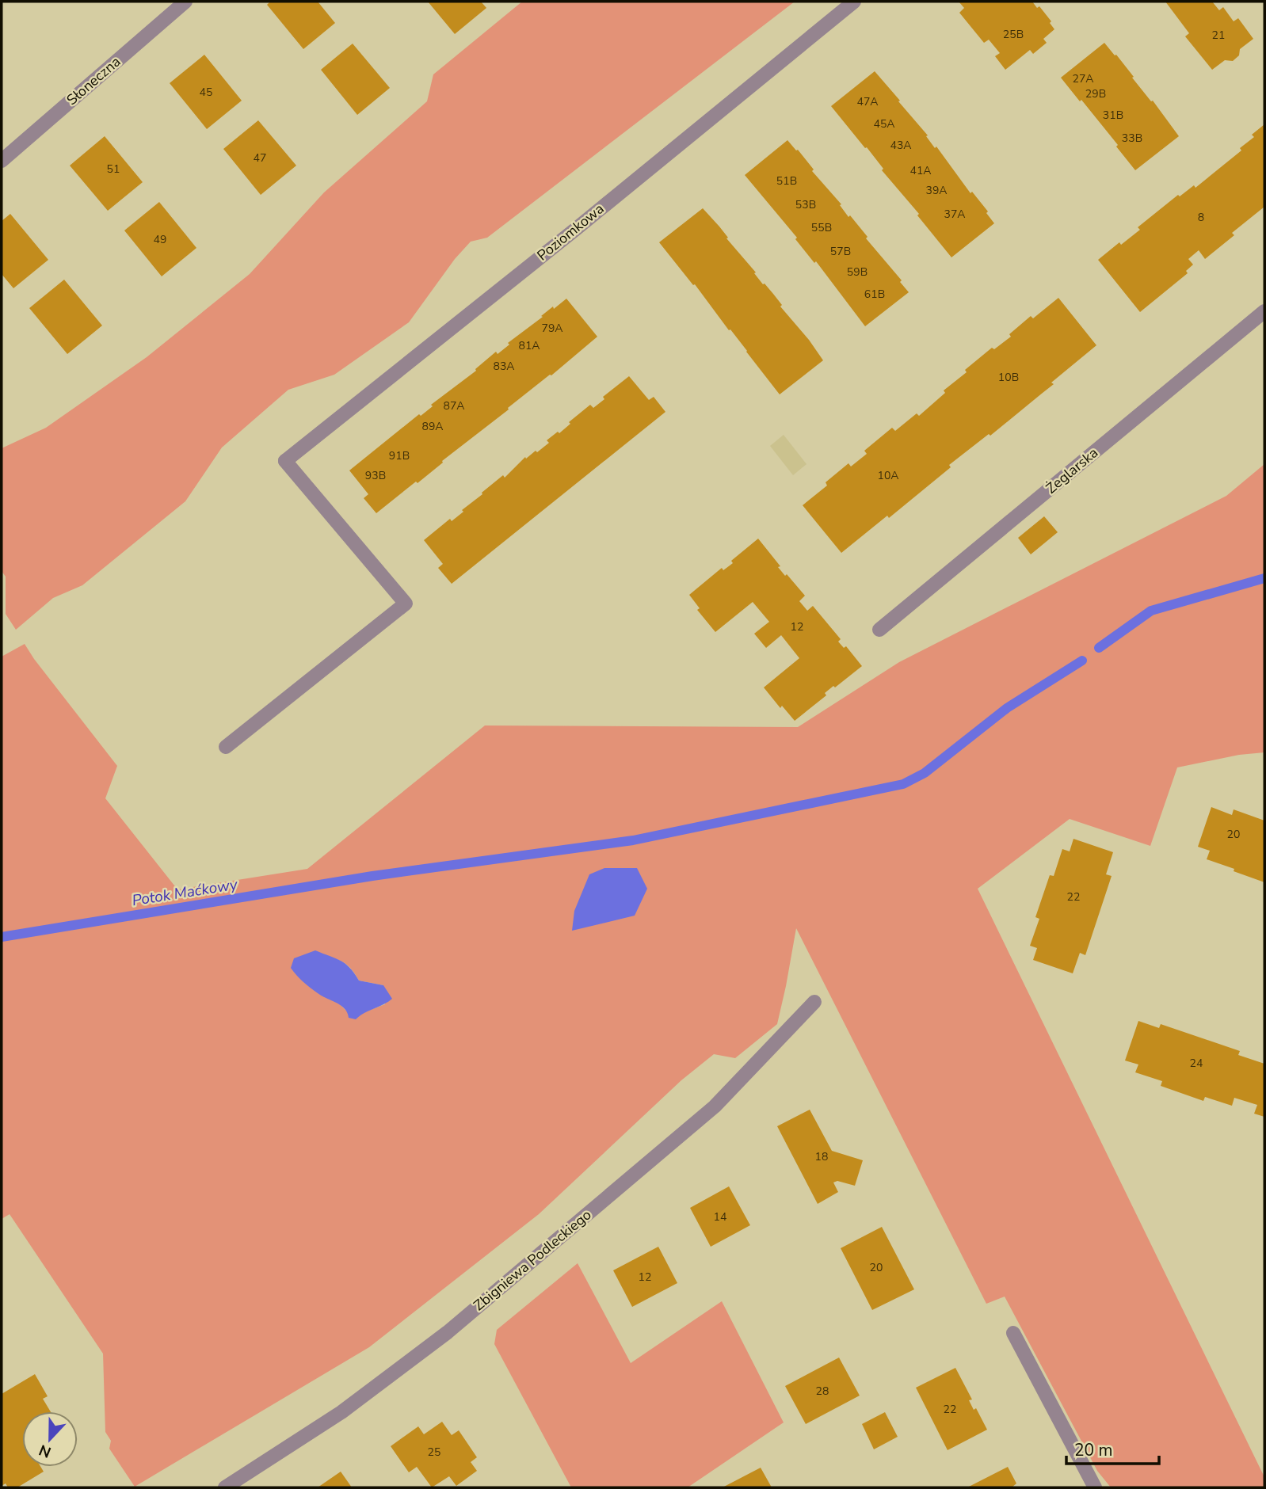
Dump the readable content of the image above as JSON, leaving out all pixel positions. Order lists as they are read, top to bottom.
{
  "streets": {
    "street": [
      "Słoneczna",
      "Poziomkowa",
      "Żeglarska",
      "Zbigniewa Podleckiego"
    ]
  },
  "water": ["Potok Maćkowy"],
  "house_numbers": [
    "25B",
    "21",
    "27A",
    "45",
    "29B",
    "47A",
    "31B",
    "45A",
    "33B",
    "43A",
    "47",
    "51",
    "41A",
    "51B",
    "39A",
    "53B",
    "37A",
    "8",
    "55B",
    "49",
    "57B",
    "59B",
    "61B",
    "79A",
    "81A",
    "83A",
    "10B",
    "87A",
    "89A",
    "91B",
    "93B",
    "10A",
    "12",
    "20",
    "22",
    "24",
    "18",
    "14",
    "20",
    "12",
    "28",
    "22",
    "25"
  ],
  "scale_bar": "20 m",
  "north": "bottom"
}
